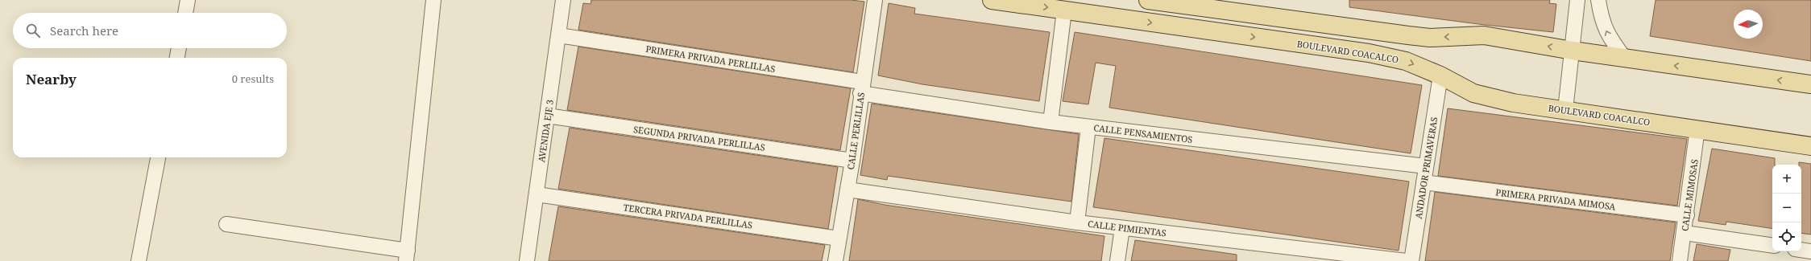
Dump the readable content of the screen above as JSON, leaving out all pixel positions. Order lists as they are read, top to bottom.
{
  "streets": {
    "main road": ["BOULEVARD COACALCO"],
    "street": [
      "PRIMERA PRIVADA PERLILLAS",
      "AVENIDA EJE 3",
      "CALLE PERLILLAS",
      "CALLE PENSAMIENTOS",
      "SEGUNDA PRIVADA PERLILLAS",
      "ANDADOR PRIMAVERAS",
      "CALLE MIMOSAS",
      "PRIMERA PRIVADA MIMOSA",
      "TERCERA PRIVADA PERLILLAS",
      "CALLE PIMIENTAS"
    ]
  },
  "crossings": [
    ["BOULEVARD COACALCO", "ANDADOR PRIMAVERAS"],
    ["BOULEVARD COACALCO", "CALLE MIMOSAS"],
    ["PRIMERA PRIVADA PERLILLAS", "AVENIDA EJE 3"],
    ["PRIMERA PRIVADA PERLILLAS", "CALLE PERLILLAS"],
    ["PRIMERA PRIVADA PERLILLAS", "CALLE PENSAMIENTOS"],
    ["AVENIDA EJE 3", "SEGUNDA PRIVADA PERLILLAS"],
    ["AVENIDA EJE 3", "TERCERA PRIVADA PERLILLAS"],
    ["CALLE PERLILLAS", "CALLE PENSAMIENTOS"],
    ["CALLE PERLILLAS", "SEGUNDA PRIVADA PERLILLAS"],
    ["CALLE PERLILLAS", "TERCERA PRIVADA PERLILLAS"],
    ["CALLE PERLILLAS", "CALLE PIMIENTAS"],
    ["CALLE PENSAMIENTOS", "ANDADOR PRIMAVERAS"],
    ["ANDADOR PRIMAVERAS", "PRIMERA PRIVADA MIMOSA"],
    ["CALLE MIMOSAS", "PRIMERA PRIVADA MIMOSA"]
  ],
  "north": "left",
  "page": {
    "search": "Search here",
    "heading": ["Nearby", "0 results"],
    "map_buttons": ["+", "−"]
  }
}
